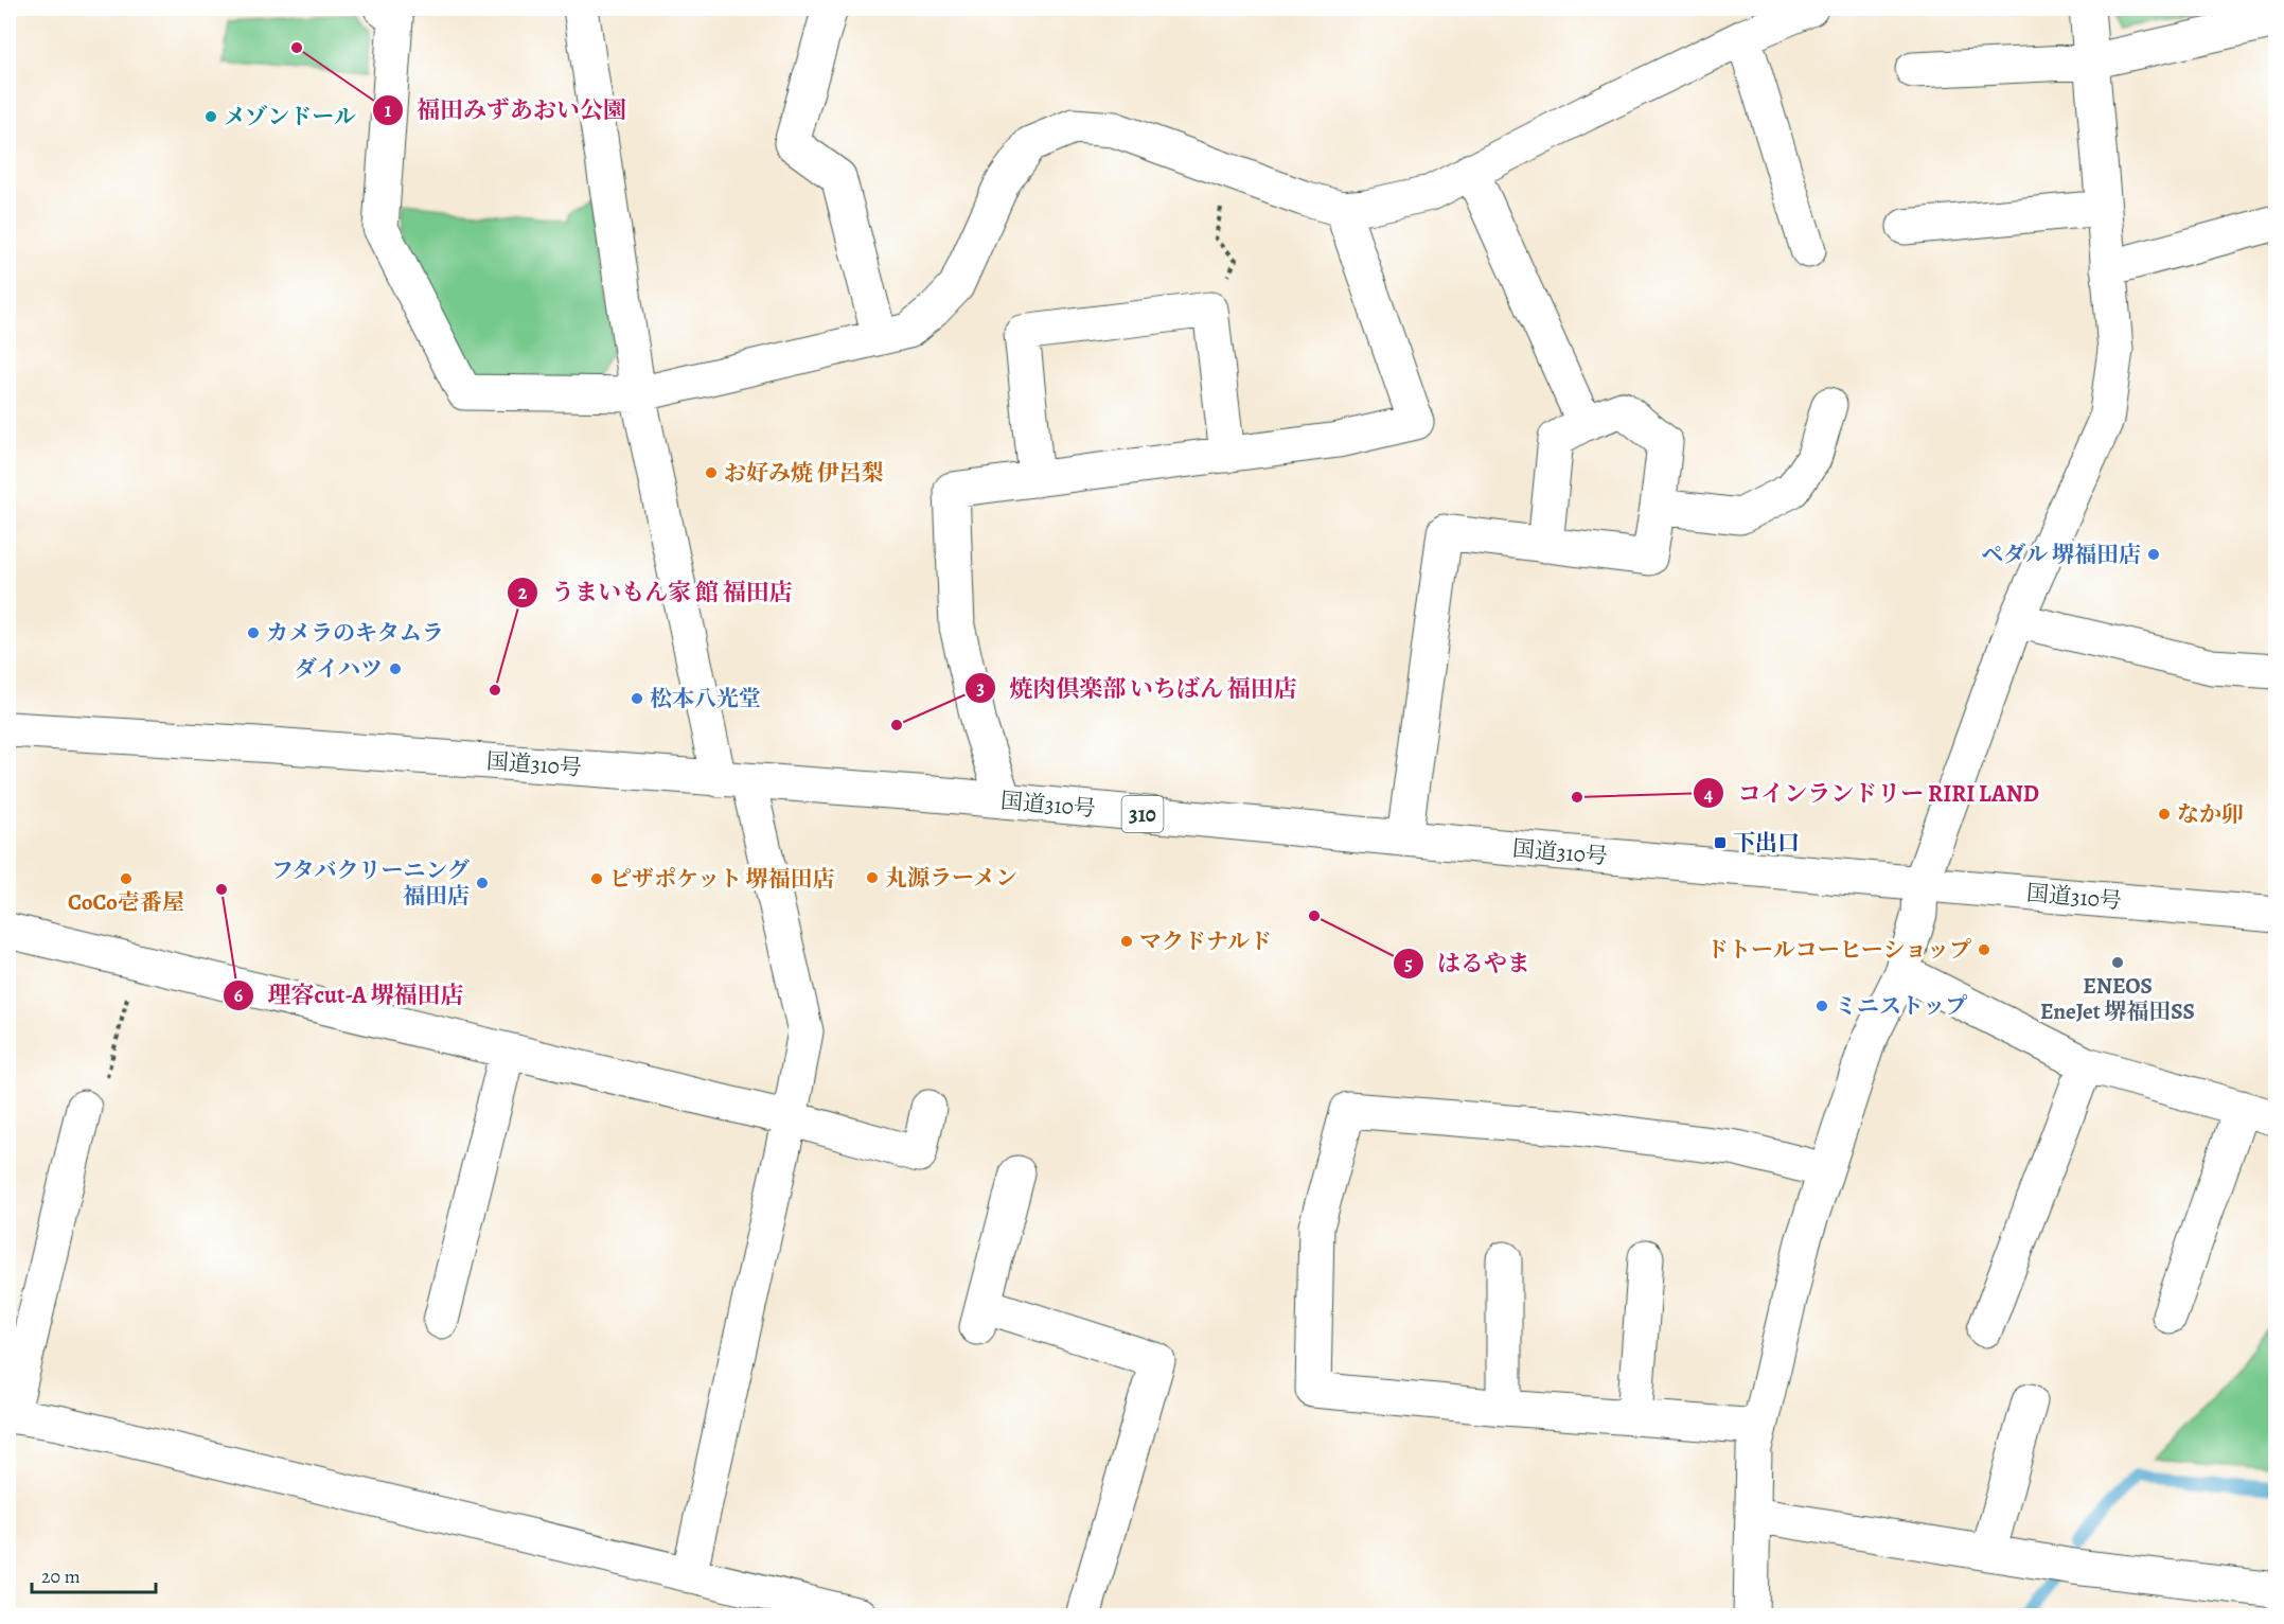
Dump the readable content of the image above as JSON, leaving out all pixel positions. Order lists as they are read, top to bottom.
{
  "streets": {
    "main road": ["国道310号", "310"]
  },
  "places": {
    "other": [
      "福田みずあおい公園",
      "メゾンドール",
      "お好み焼 伊呂梨",
      "ペダル 堺福田店",
      "カメラのキタムラ",
      "ダイハツ",
      "うまいもん家 館 福田店",
      "松本八光堂",
      "焼肉倶楽部 いちばん 福田店",
      "コインランドリー RIRI LAND",
      "なか卯",
      "丸源ラーメン",
      "CoCo壱番屋",
      "ピザポケット 堺福田店",
      "フタバクリーニング 福田店",
      "理容cut-A 堺福田店",
      "はるやま",
      "マクドナルド",
      "ドトールコーヒーショップ",
      "ENEOS EneJet 堺福田SS",
      "ミニストップ"
    ],
    "transit": ["下出口"]
  },
  "scale_bar": "20 m"
}
